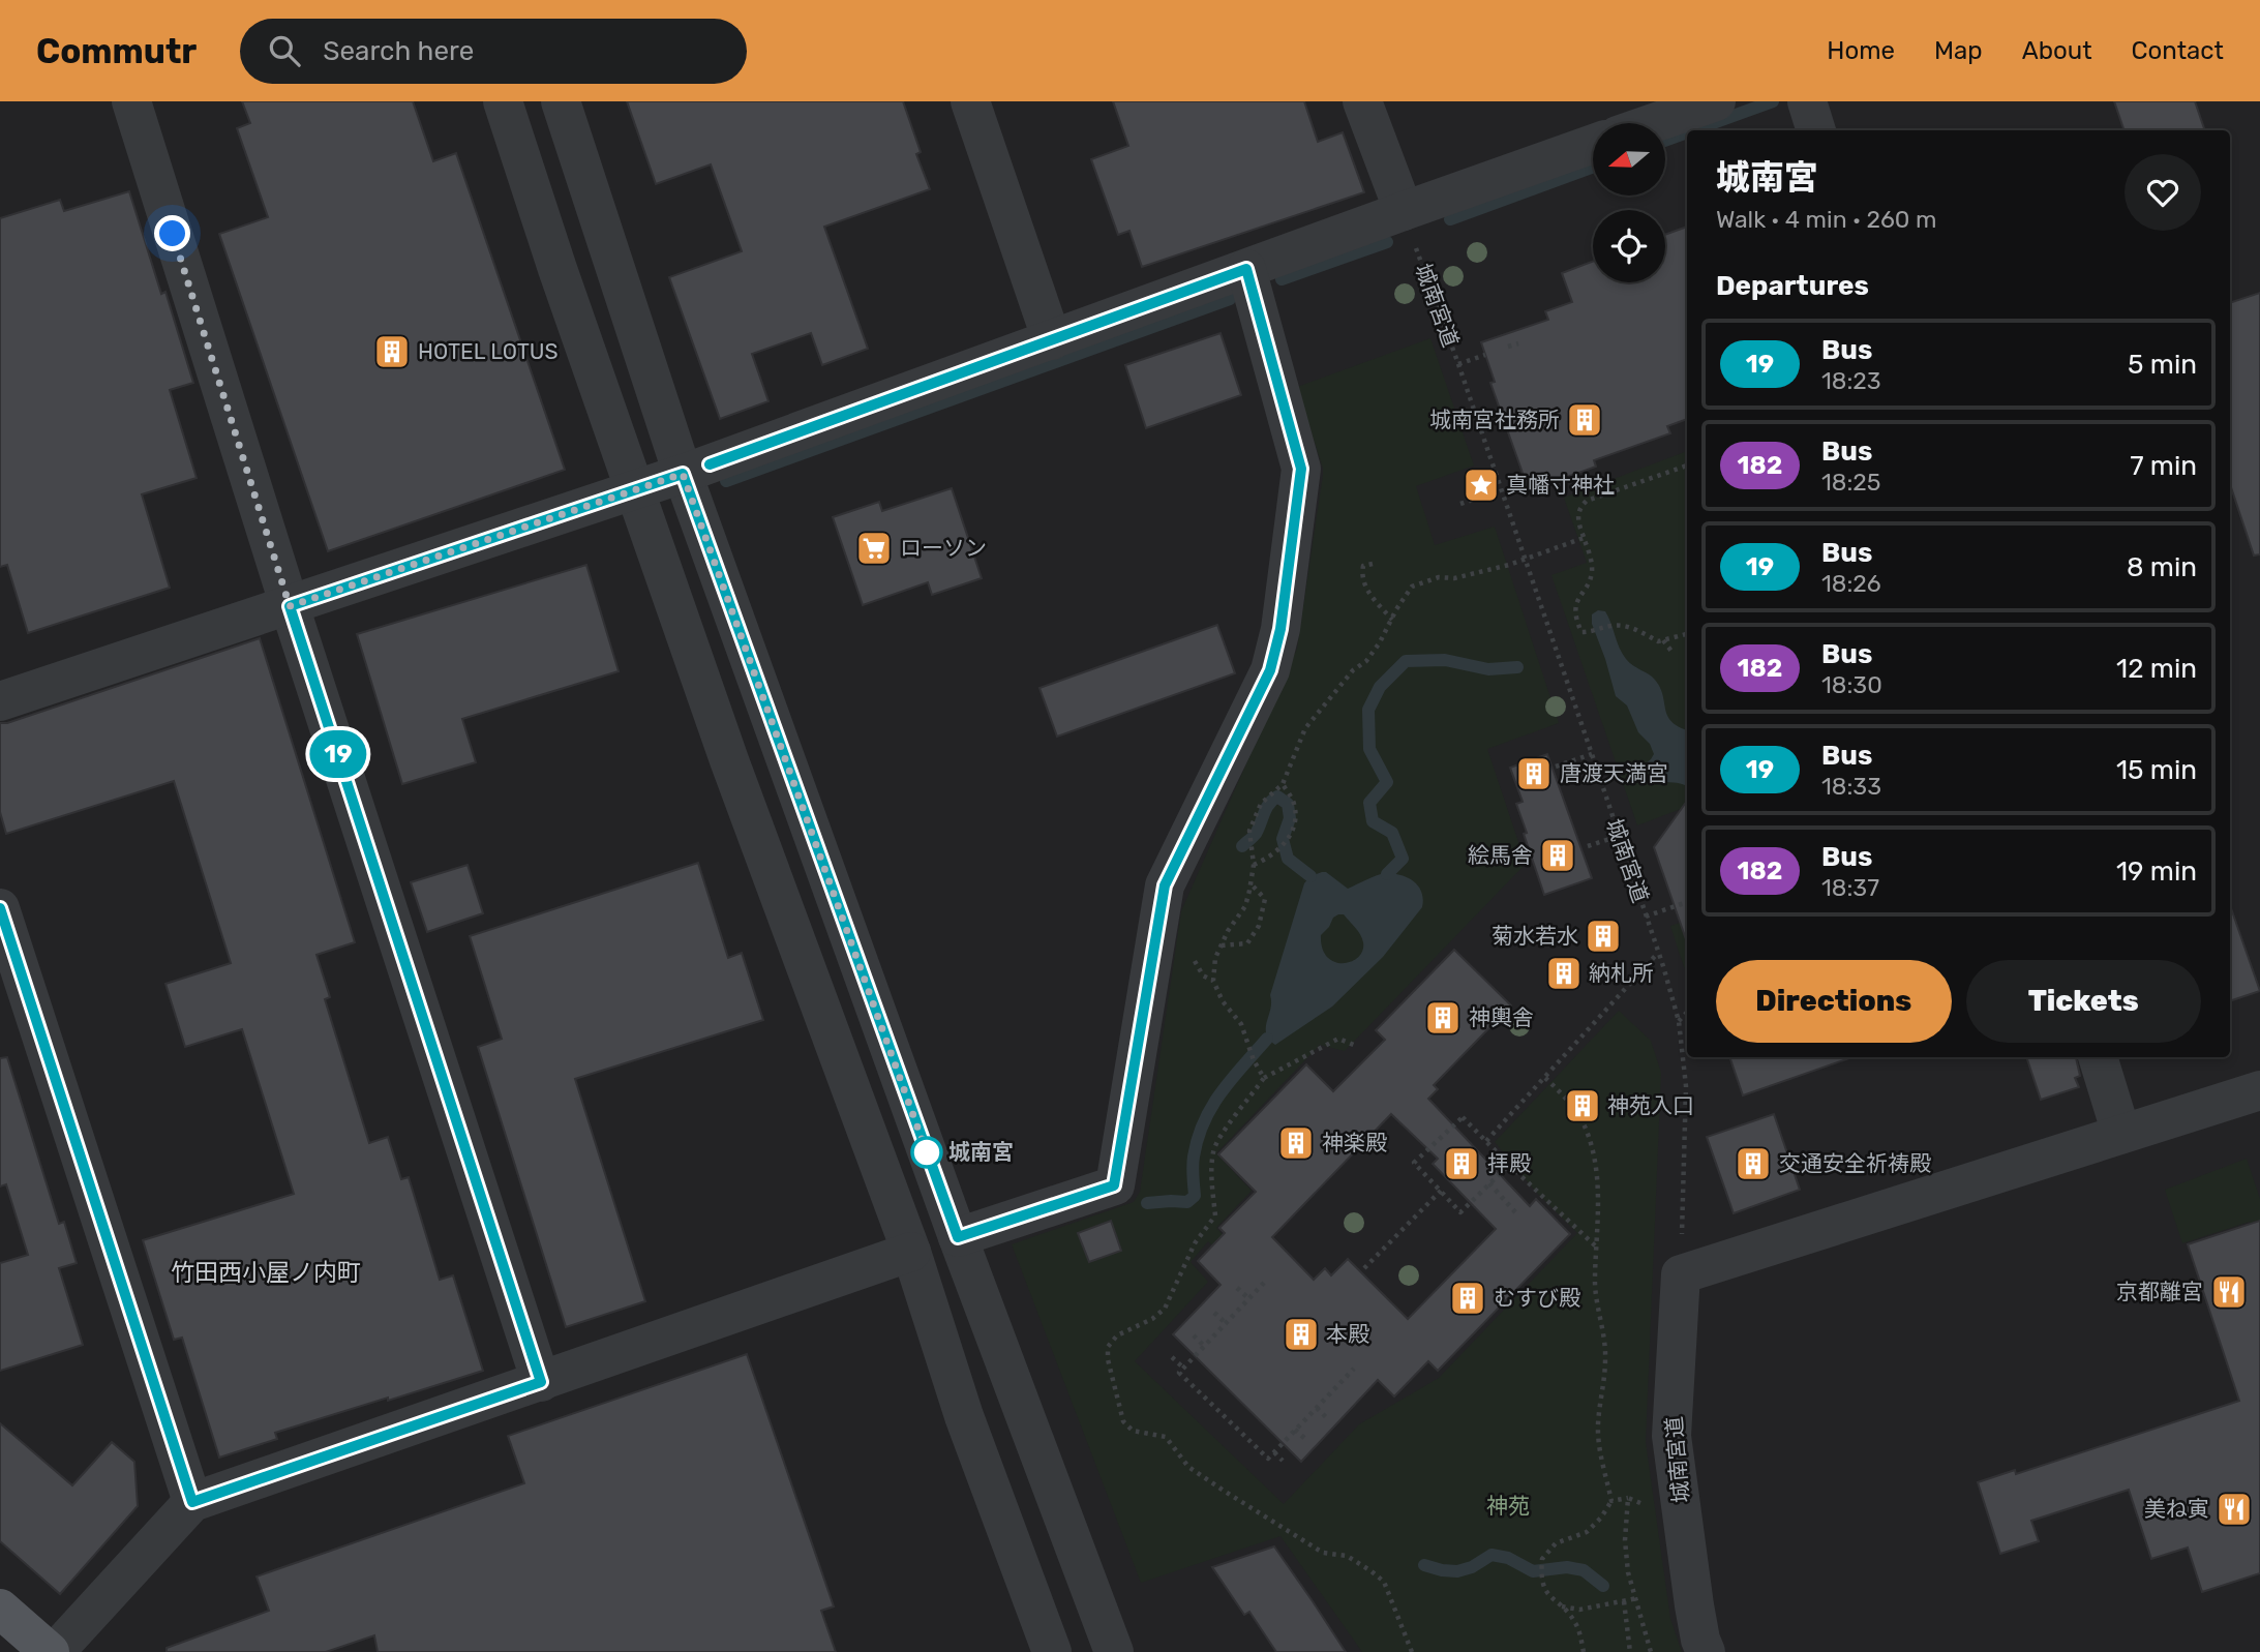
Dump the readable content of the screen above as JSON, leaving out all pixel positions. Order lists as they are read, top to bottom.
{
  "streets": {
    "street": ["城南宮道"]
  },
  "districts": ["竹田西小屋ノ内町"],
  "parks": ["神苑"],
  "places": {
    "building": [
      "HOTEL LOTUS",
      "城南宮社務所",
      "唐渡天満宮",
      "絵馬舎",
      "菊水若水",
      "納札所",
      "神輿舎",
      "神苑入口",
      "神楽殿",
      "拝殿",
      "交通安全祈祷殿",
      "むすび殿",
      "本殿"
    ],
    "place": ["真幡寸神社"],
    "supermarket": ["ローソン"],
    "other": ["城南宮"],
    "restaurant": ["京都離宮", "美ね寅"]
  },
  "lines": ["bus line 19"],
  "north": "left",
  "page": {
    "header": "Commutr",
    "search": "Search here",
    "nav": [
      "Home",
      "Map",
      "About",
      "Contact"
    ],
    "on_map": "19",
    "heading": [
      ["城南宮", "Walk · 4 min · 260 m"],
      "Departures"
    ],
    "list": [
      {
        "mark": "19",
        "name": "Bus",
        "note": "18:23",
        "value": "5 min"
      },
      {
        "mark": "182",
        "name": "Bus",
        "note": "18:25",
        "value": "7 min"
      },
      {
        "mark": "19",
        "name": "Bus",
        "note": "18:26",
        "value": "8 min"
      },
      {
        "mark": "182",
        "name": "Bus",
        "note": "18:30",
        "value": "12 min"
      },
      {
        "mark": "19",
        "name": "Bus",
        "note": "18:33",
        "value": "15 min"
      },
      {
        "mark": "182",
        "name": "Bus",
        "note": "18:37",
        "value": "19 min"
      }
    ],
    "buttons": ["Directions", "Tickets"]
  }
}
